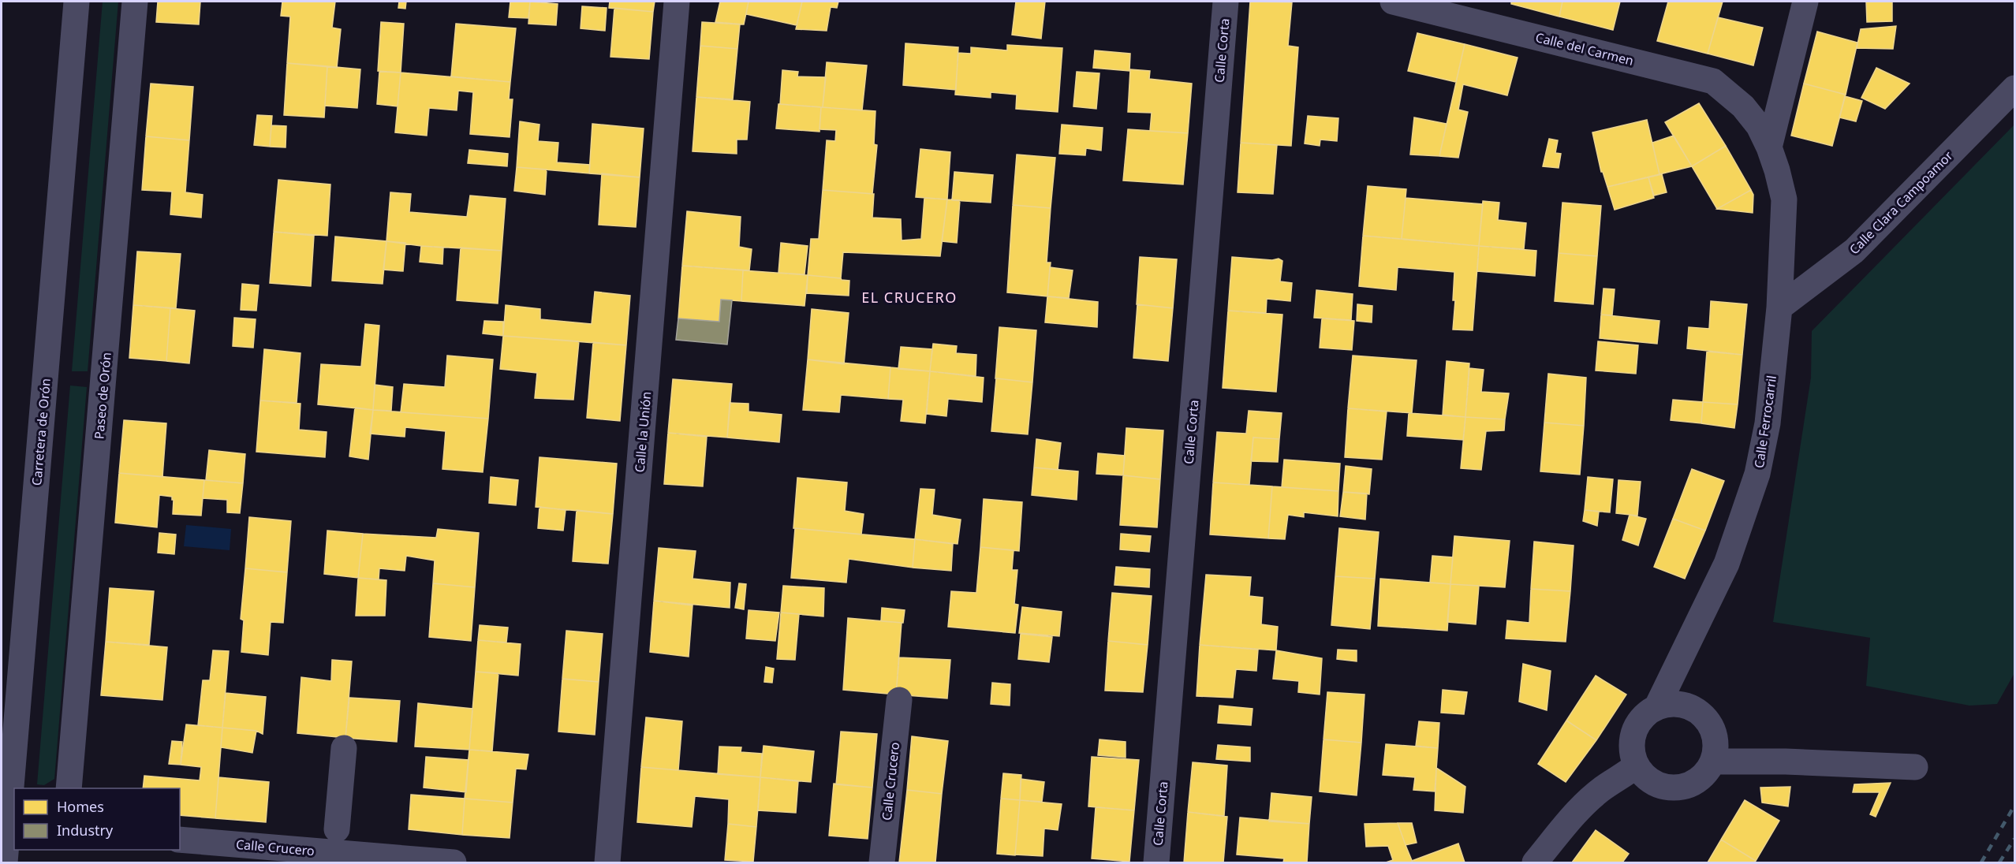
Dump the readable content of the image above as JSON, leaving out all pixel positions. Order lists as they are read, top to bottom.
{
  "streets": {
    "street": [
      "Calle del Carmen",
      "Calle Corta",
      "Calle Clara Campoamor",
      "Paseo de Orón",
      "Calle Ferrocarril",
      "Carretera de Orón",
      "Calle la Unión",
      "Calle Crucero"
    ]
  },
  "crossings": [
    ["Calle del Carmen", "Calle Ferrocarril"],
    ["Calle Clara Campoamor", "Calle Ferrocarril"]
  ],
  "districts": ["EL CRUCERO"],
  "legend": ["Homes", "Industry"]
}
